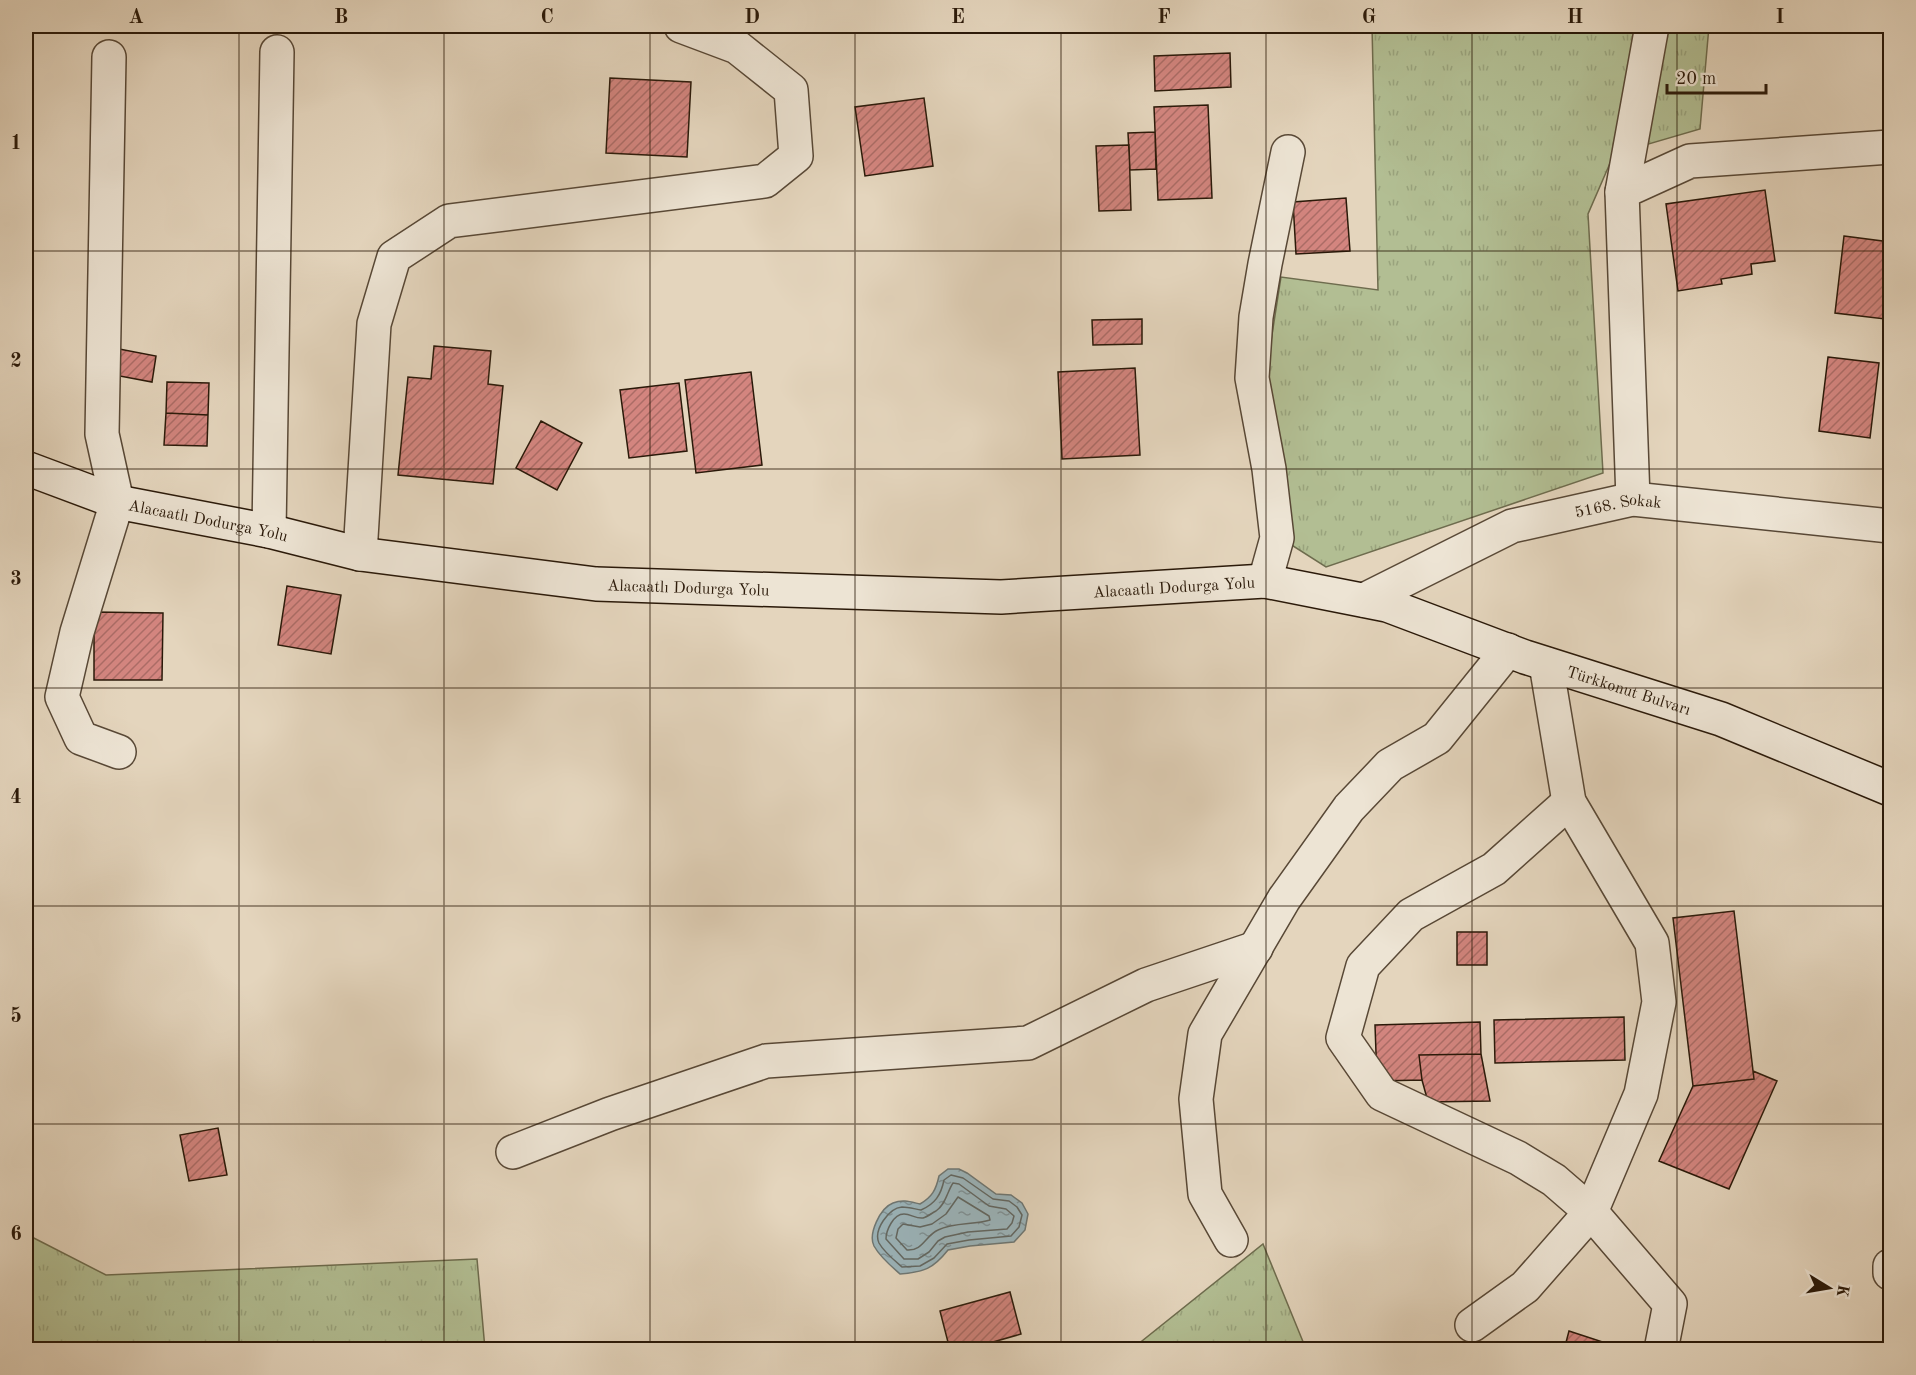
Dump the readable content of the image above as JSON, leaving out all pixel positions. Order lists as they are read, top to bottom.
{
  "streets": {
    "street": ["5168. Sokak", "Alacaatlı Dodurga Yolu", "Türkkonut Bulvarı"]
  },
  "crossings": [
    ["5168. Sokak", "Alacaatlı Dodurga Yolu"],
    ["5168. Sokak", "Türkkonut Bulvarı"],
    ["Alacaatlı Dodurga Yolu", "Türkkonut Bulvarı"]
  ],
  "scale_bar": "20 m",
  "north": "right",
  "grid": {
    "columns": [
      "A",
      "B",
      "C",
      "D",
      "E",
      "F",
      "G",
      "H",
      "I"
    ],
    "rows": [
      "1",
      "2",
      "3",
      "4",
      "5",
      "6"
    ]
  }
}
